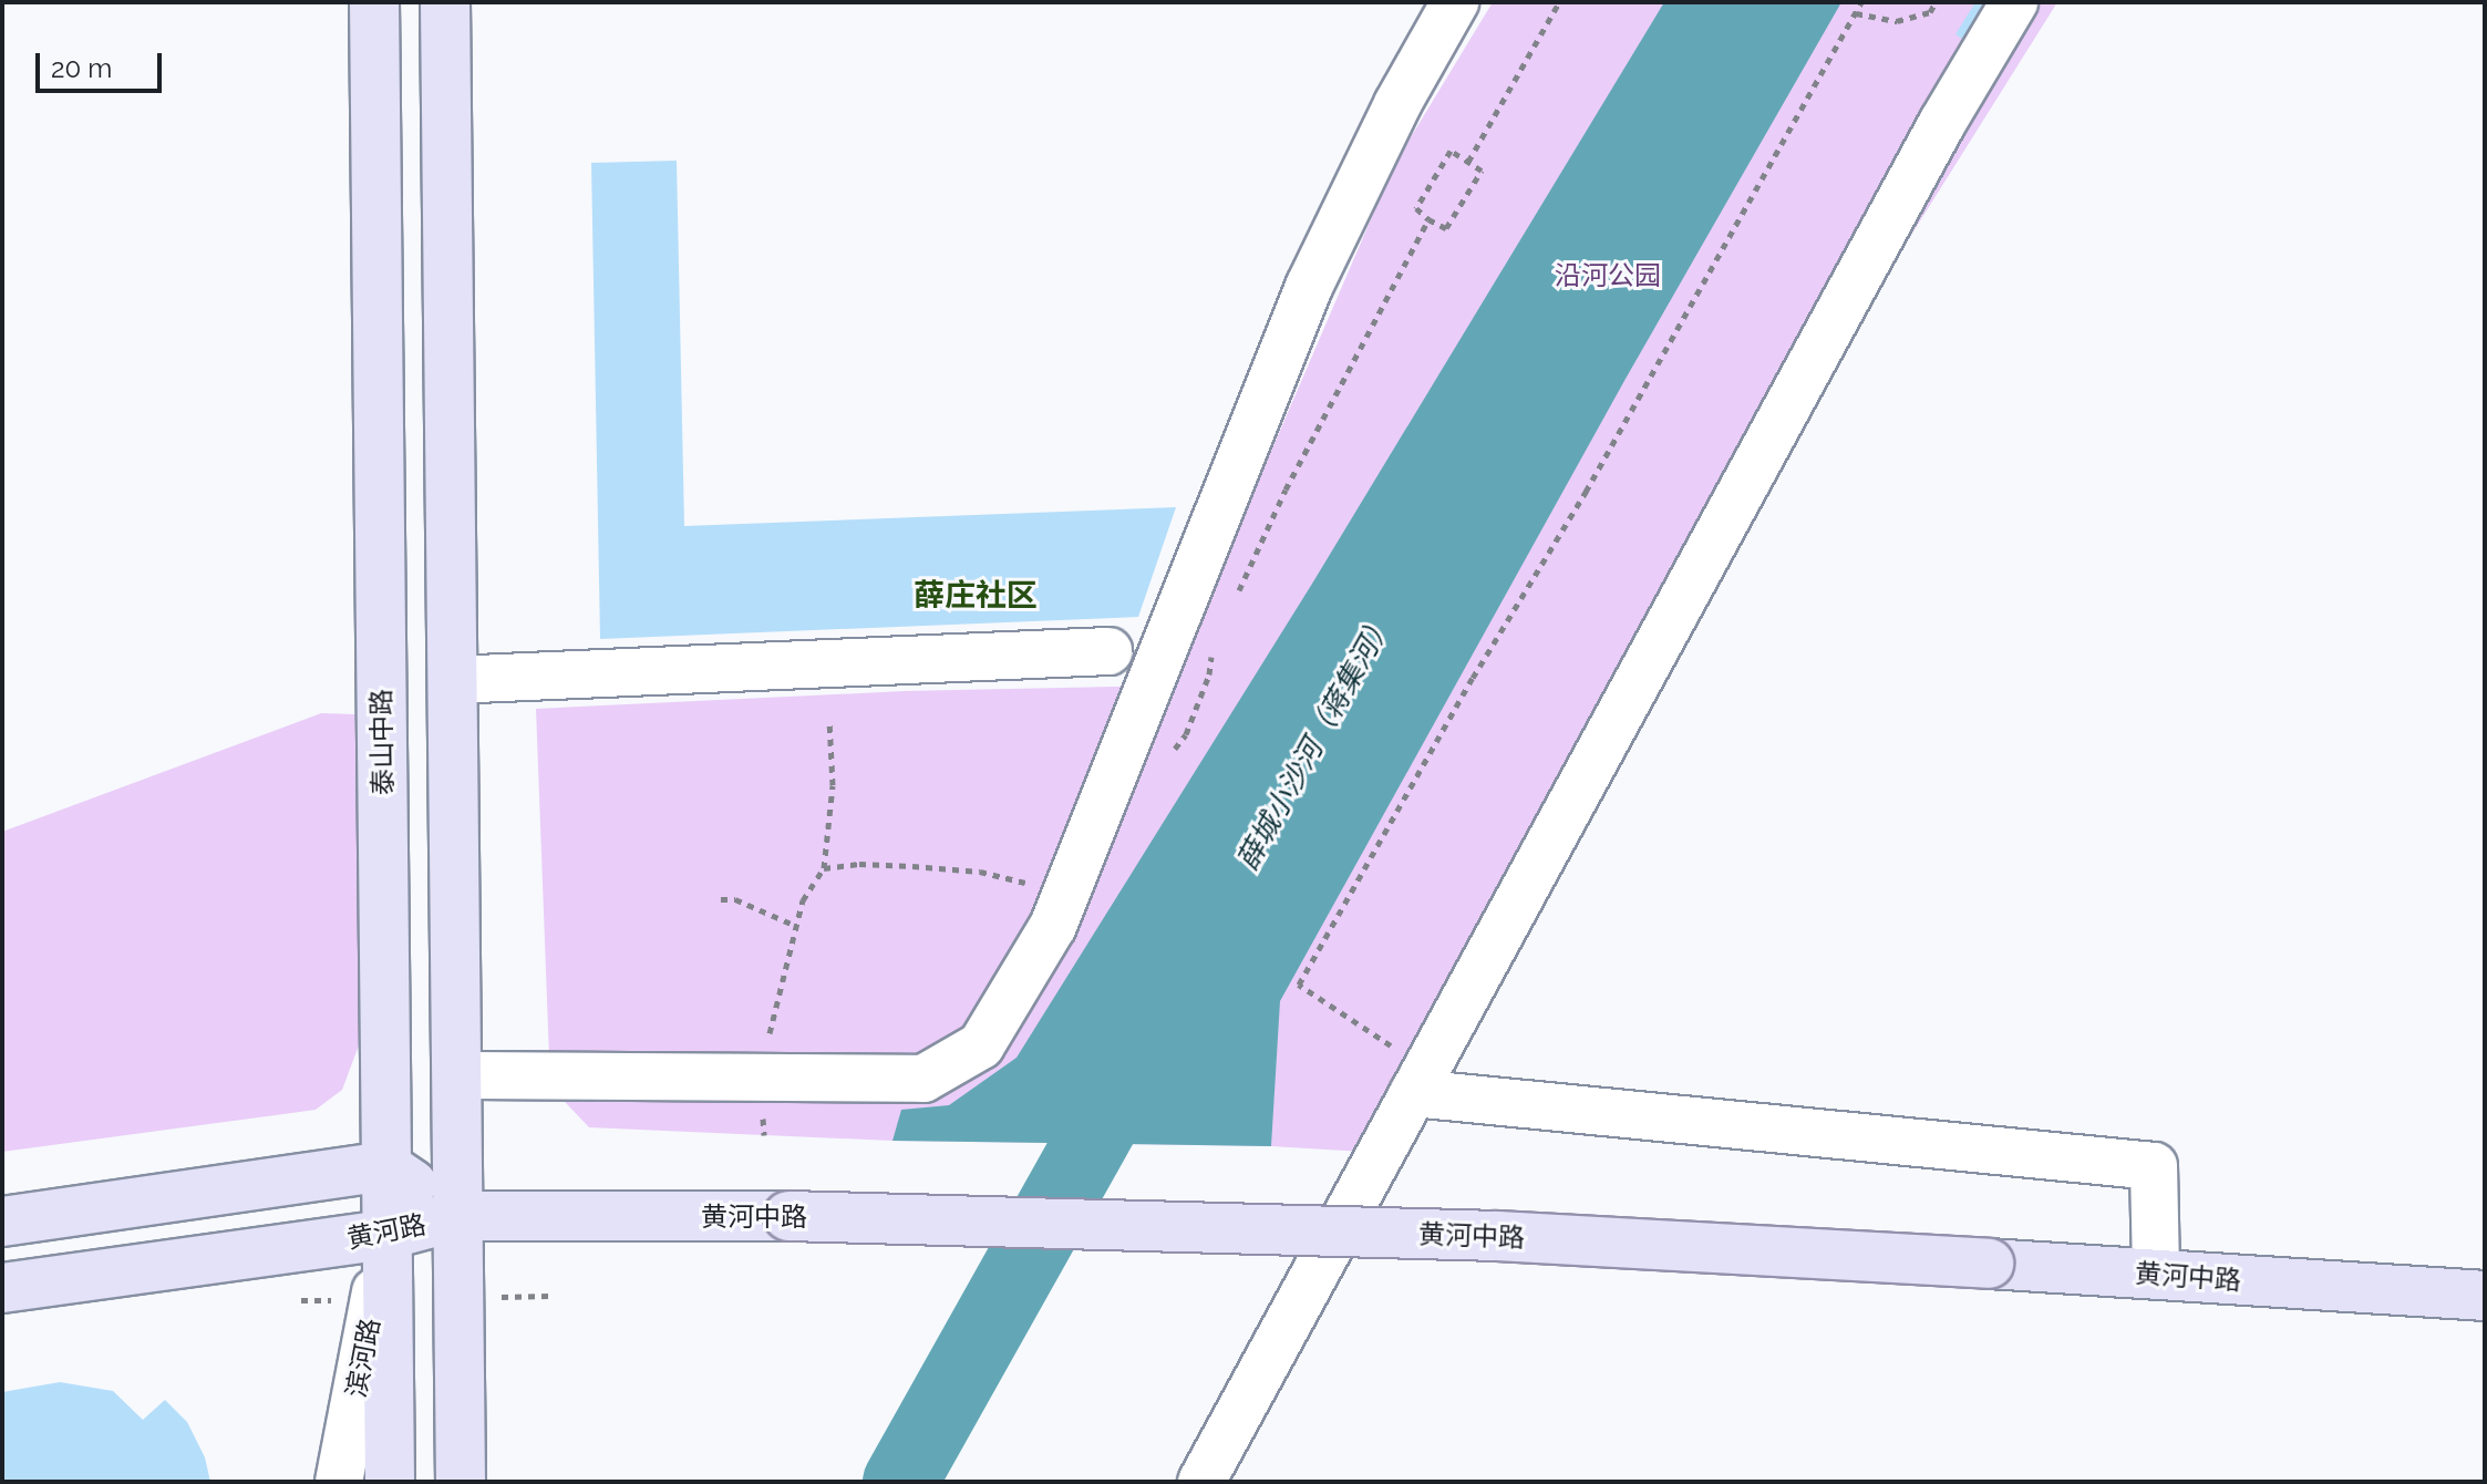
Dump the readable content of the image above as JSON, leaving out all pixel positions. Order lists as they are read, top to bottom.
{
  "streets": {
    "main road": ["泰山中路", "黄河中路", "黄河路"],
    "street": ["滨河路"]
  },
  "crossings": [
    ["泰山中路", "黄河路"],
    ["泰山中路", "滨河路"],
    ["黄河中路", "黄河路"],
    ["黄河路", "滨河路"]
  ],
  "districts": ["薛庄社区"],
  "water": ["薛城小沙河（蒋集河）"],
  "parks": ["沿河公园"],
  "scale_bar": "20 m"
}
